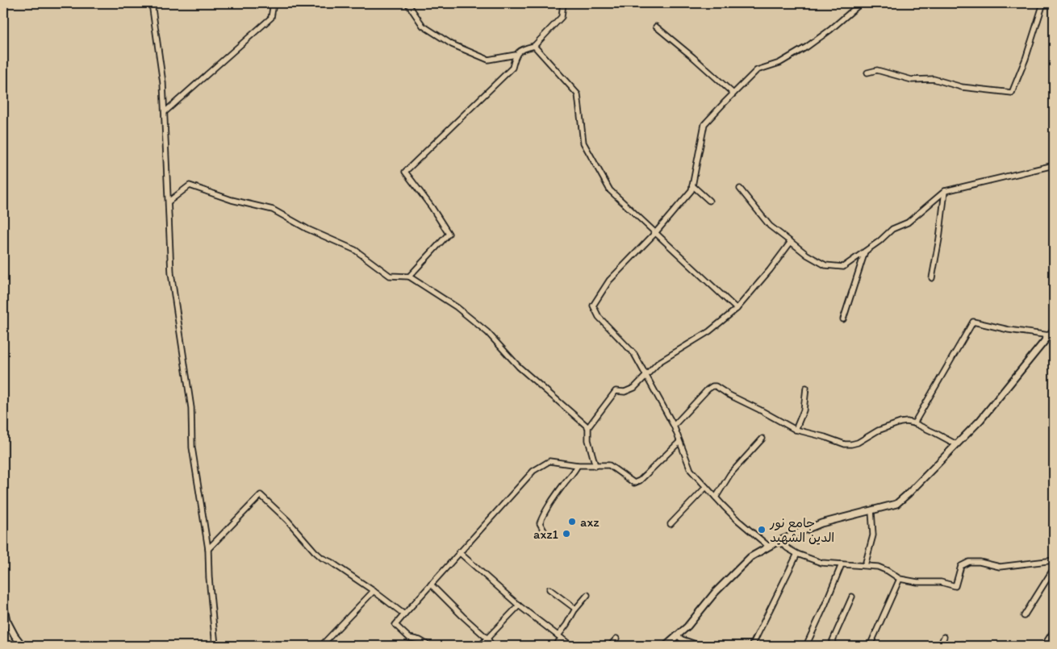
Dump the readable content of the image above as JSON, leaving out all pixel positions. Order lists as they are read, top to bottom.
{
  "places": ["axz", "جامع نور الدين الشهيد", "axz1"]
}
